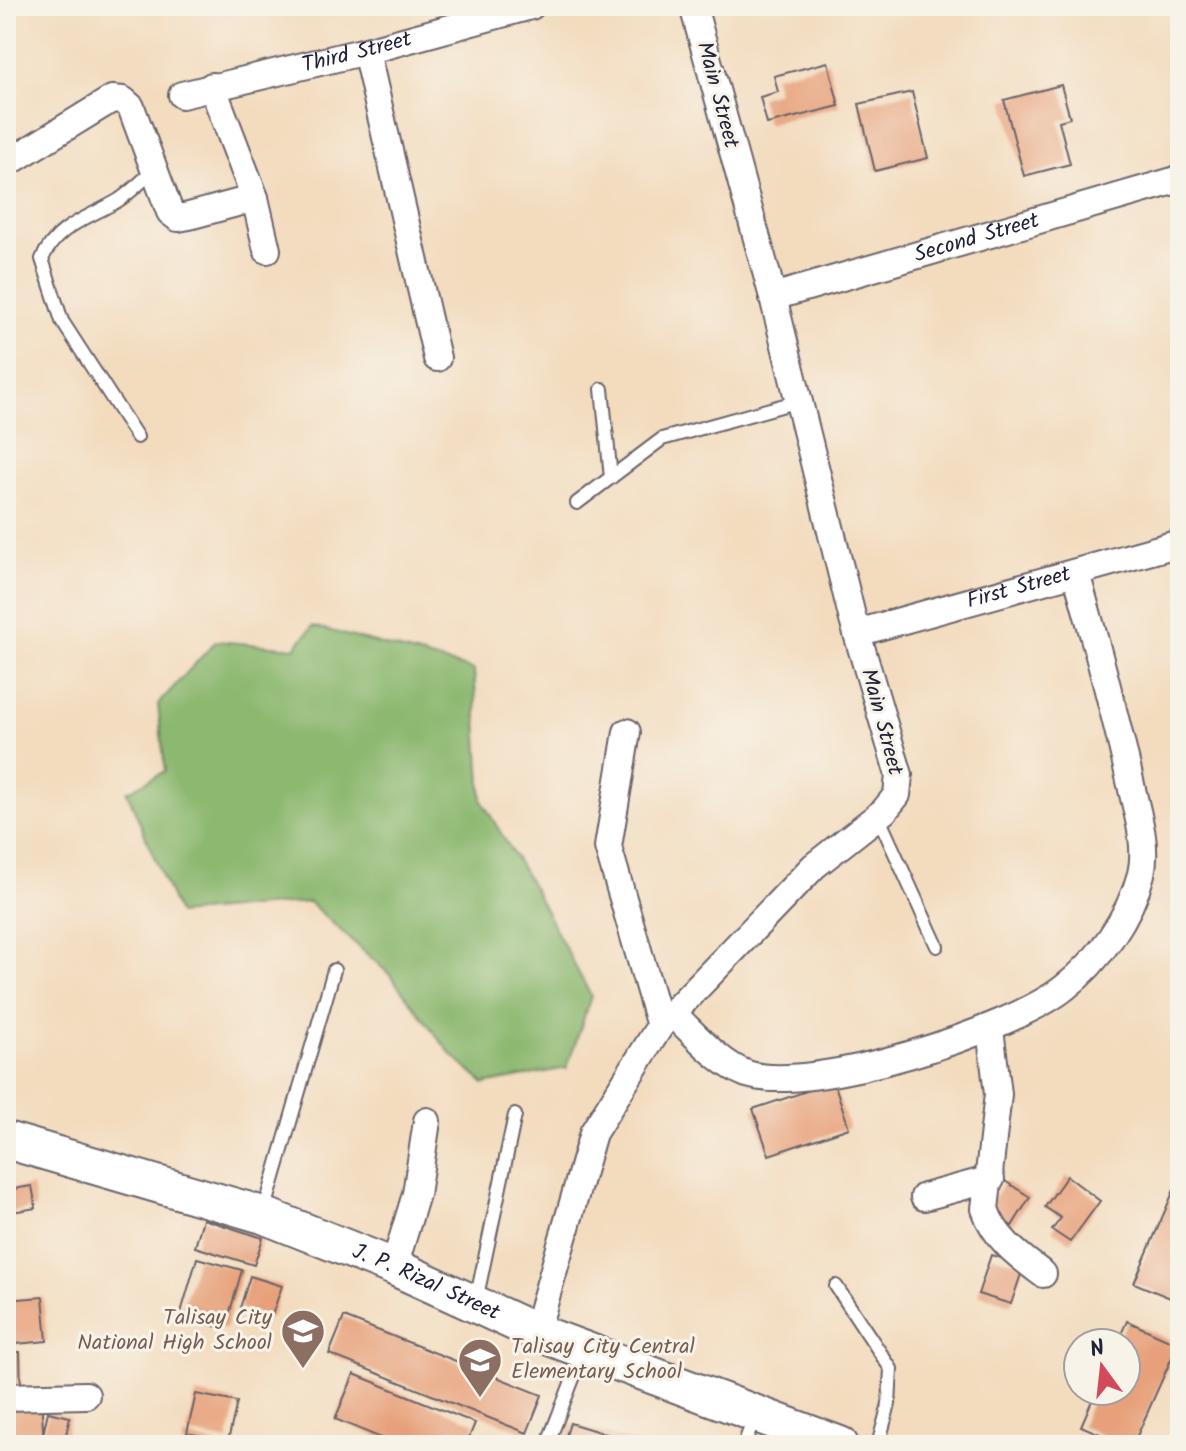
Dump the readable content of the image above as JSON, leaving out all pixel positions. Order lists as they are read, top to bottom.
{
  "streets": {
    "street": [
      "Third Street",
      "Main Street",
      "Second Street",
      "First Street",
      "J. P. Rizal Street"
    ]
  },
  "crossings": [
    ["Main Street", "Second Street"],
    ["Main Street", "First Street"],
    ["Main Street", "J. P. Rizal Street"]
  ],
  "places": {
    "school or university": ["Talisay City National High School", "Talisay City Central Elementary School"]
  },
  "north": "top"
}
